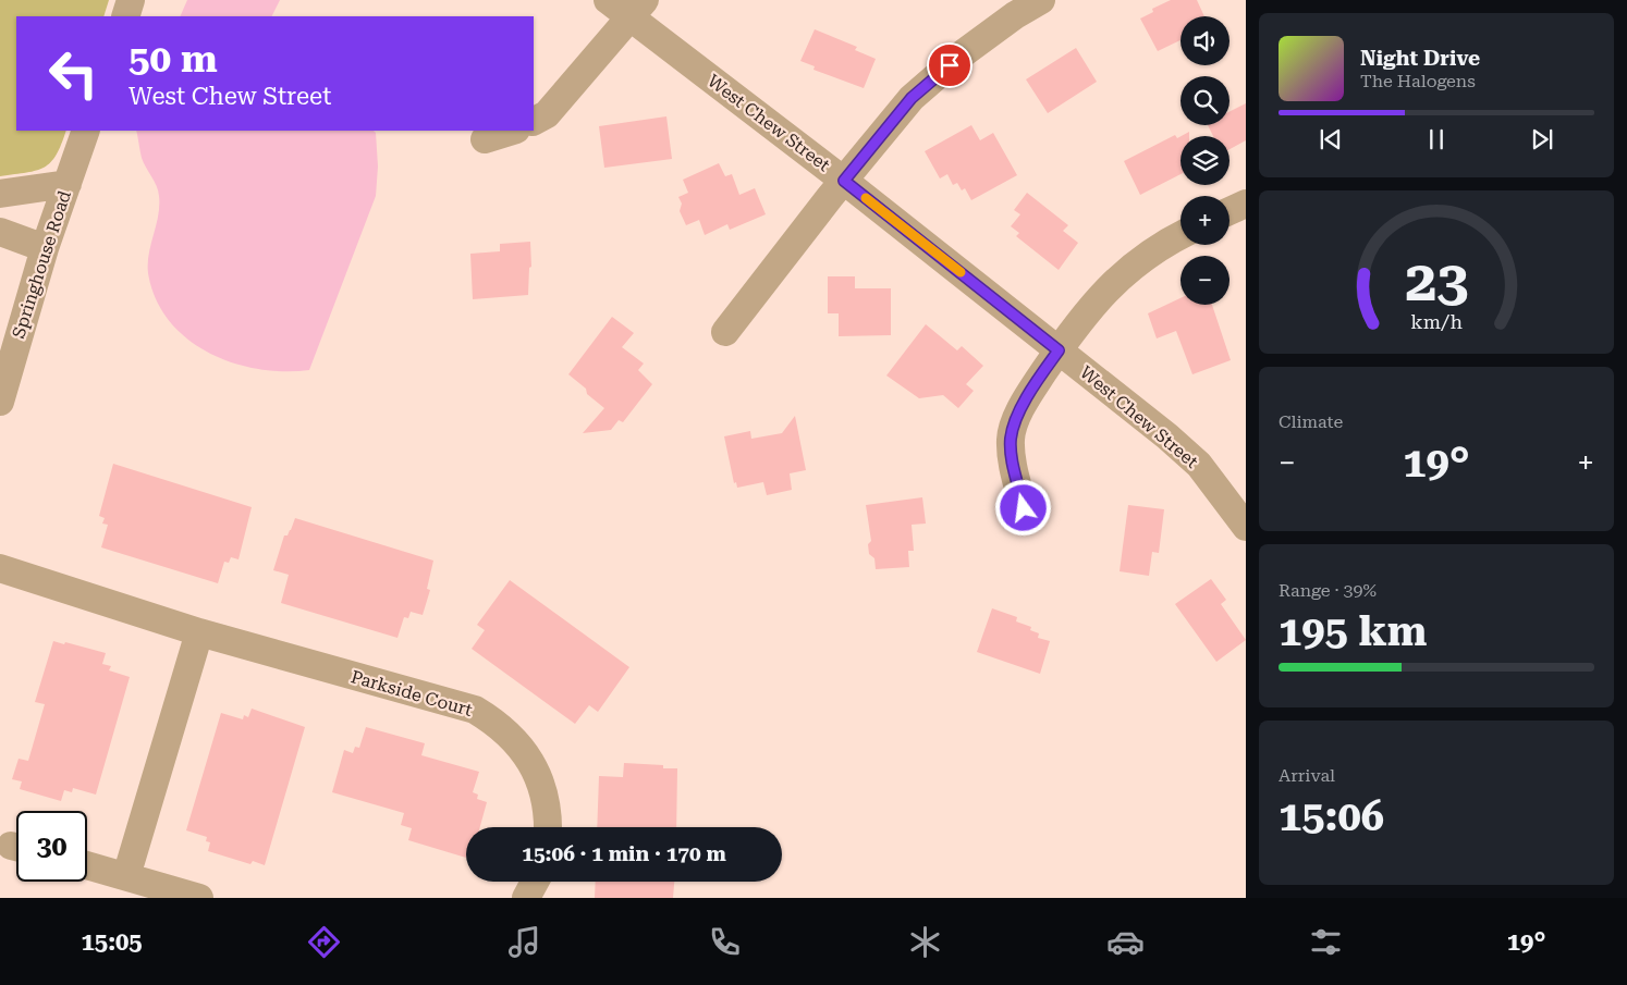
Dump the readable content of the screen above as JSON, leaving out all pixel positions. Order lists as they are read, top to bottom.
{
  "streets": {
    "street": ["West Chew Street", "Springhouse Road", "Parkside Court"]
  },
  "page": {
    "map_buttons": ["+", "−"],
    "turn": ["50 m", "West Chew Street"],
    "song": ["Night Drive", "The Halogens"],
    "tile": [
      "Climate",
      ["Range · 39%", "195 km"],
      ["Arrival", "15:06"]
    ],
    "heat": ["−", "19°", "+"],
    "limit": "30",
    "trip": "15:06 · 1 min · 170 m",
    "tabs": ["15:05", "19°"],
    "gauge": ["23", "km/h"]
  }
}
